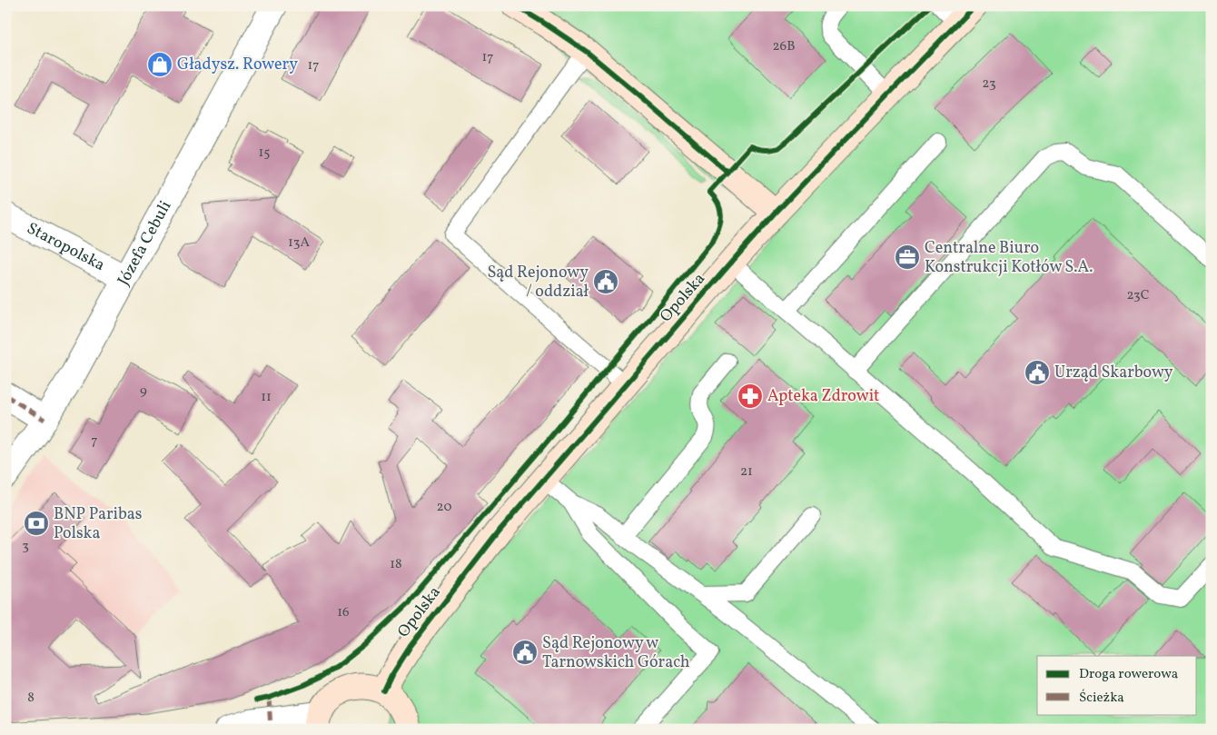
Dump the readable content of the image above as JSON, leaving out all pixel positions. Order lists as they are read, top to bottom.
{
  "streets": {
    "street": ["Józefa Cebuli", "Staropolska", "Opolska"]
  },
  "crossings": [
    ["Józefa Cebuli", "Staropolska"]
  ],
  "places": {
    "shop": ["Gładysz. Rowery"],
    "office": ["Centralne Biuro Konstrukcji Kotłów S.A."],
    "public building": ["Sąd Rejonowy / oddział", "Urząd Skarbowy", "Sąd Rejonowy w Tarnowskich Górach"],
    "pharmacy": ["Apteka Zdrowit"],
    "bank": ["BNP Paribas Polska"]
  },
  "house_numbers": [
    "26B",
    "17",
    "17",
    "23",
    "15",
    "13A",
    "23C",
    "9",
    "11",
    "7",
    "21",
    "20",
    "3",
    "18",
    "16",
    "8"
  ],
  "legend": ["Droga rowerowa", "Ścieżka"]
}
